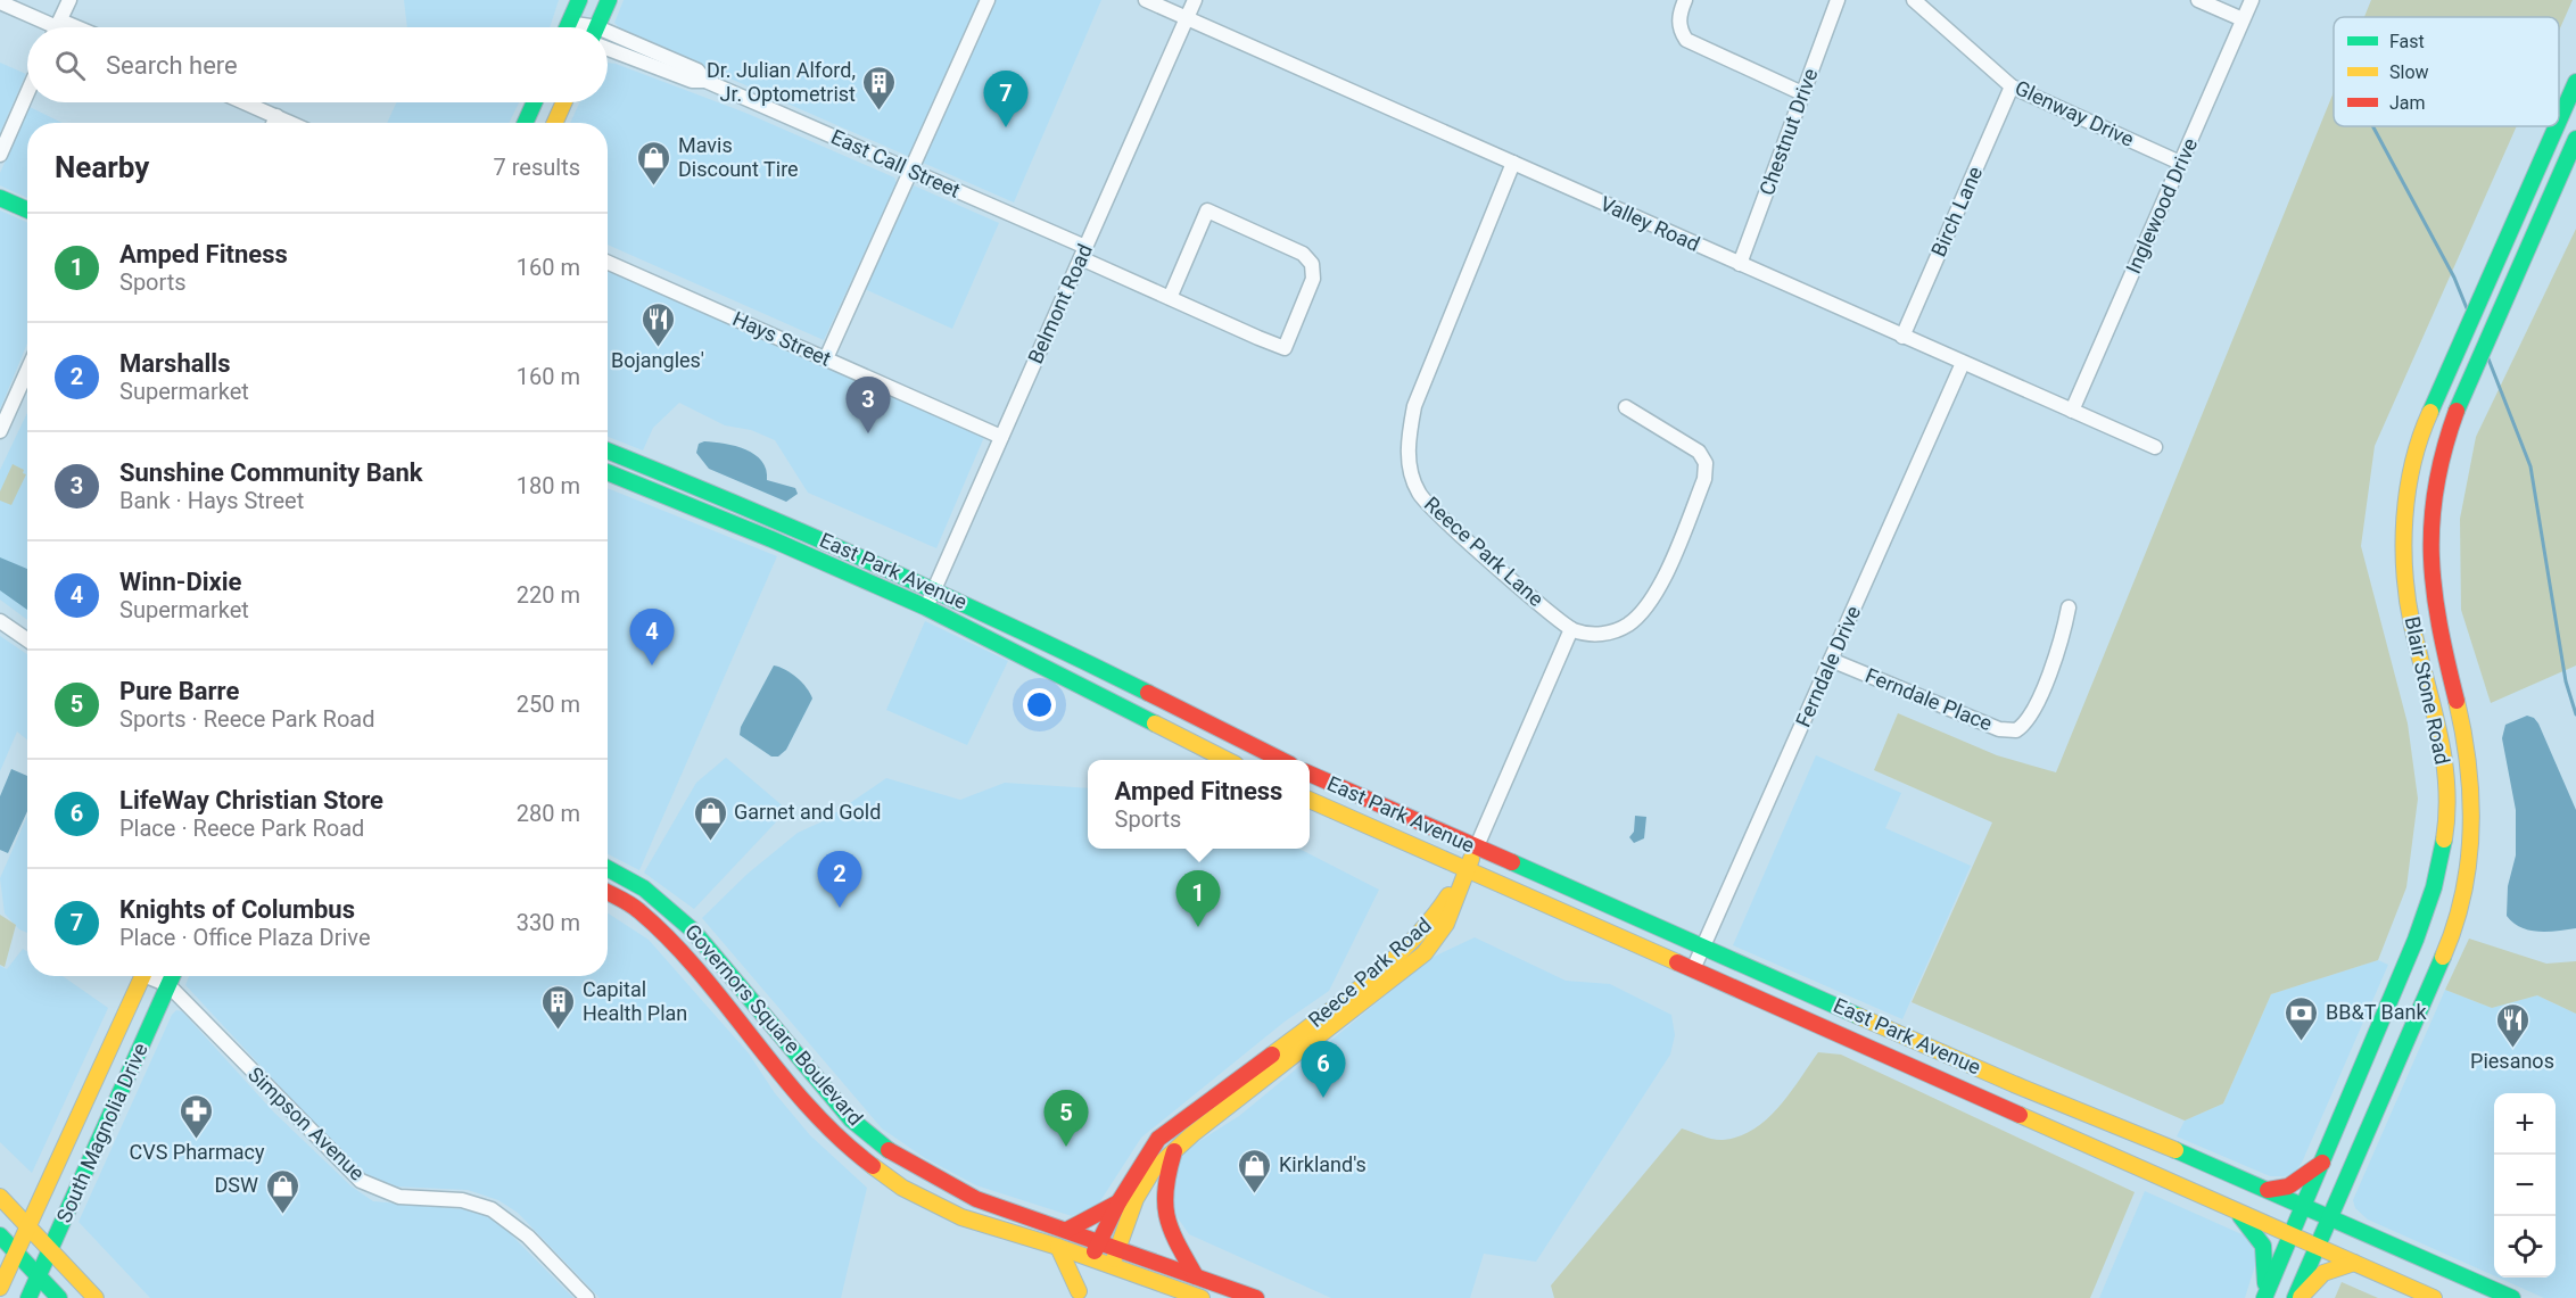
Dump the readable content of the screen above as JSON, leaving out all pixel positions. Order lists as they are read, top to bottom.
{
  "streets": {
    "main road": [
      "East Park Avenue",
      "Blair Stone Road",
      "Reece Park Road",
      "Governors Square Boulevard",
      "South Magnolia Drive"
    ],
    "street": [
      "Glenway Drive",
      "Chestnut Drive",
      "East Call Street",
      "Inglewood Drive",
      "Birch Lane",
      "Valley Road",
      "Belmont Road",
      "Hays Street",
      "Reece Park Lane",
      "Ferndale Drive",
      "Ferndale Place",
      "Simpson Avenue"
    ]
  },
  "crossings": [
    ["Glenway Drive", "Inglewood Drive"],
    ["Glenway Drive", "Birch Lane"],
    ["Chestnut Drive", "Valley Road"],
    ["East Call Street", "Belmont Road"],
    ["Inglewood Drive", "Valley Road"],
    ["Birch Lane", "Valley Road"],
    ["Valley Road", "Belmont Road"],
    ["Valley Road", "Reece Park Lane"],
    ["Valley Road", "Ferndale Drive"],
    ["Belmont Road", "Hays Street"],
    ["Belmont Road", "East Park Avenue"],
    ["East Park Avenue", "Ferndale Drive"],
    ["East Park Avenue", "Blair Stone Road"],
    ["East Park Avenue", "Reece Park Road"],
    ["Ferndale Drive", "Ferndale Place"],
    ["Reece Park Road", "Governors Square Boulevard"],
    ["Simpson Avenue", "South Magnolia Drive"]
  ],
  "places": {
    "building": ["Dr. Julian Alford, Jr. Optometrist", "Capital Health Plan"],
    "shop": [
      "Mavis Discount Tire",
      "Garnet and Gold",
      "Kirkland's",
      "DSW"
    ],
    "restaurant": ["Bojangles'", "Piesanos"],
    "bank": ["BB&T Bank"],
    "pharmacy": ["CVS Pharmacy"]
  },
  "legend": ["Fast", "Slow", "Jam"],
  "page": {
    "search": "Search here",
    "pins": [
      "7",
      "3",
      "4",
      "2",
      "1",
      "6",
      "5"
    ],
    "heading": ["Nearby", "7 results"],
    "list": [
      {
        "mark": "1",
        "name": "Amped Fitness",
        "note": "Sports",
        "value": "160 m"
      },
      {
        "mark": "2",
        "name": "Marshalls",
        "note": "Supermarket",
        "value": "160 m"
      },
      {
        "mark": "3",
        "name": "Sunshine Community Bank",
        "note": "Bank · Hays Street",
        "value": "180 m"
      },
      {
        "mark": "4",
        "name": "Winn-Dixie",
        "note": "Supermarket",
        "value": "220 m"
      },
      {
        "mark": "5",
        "name": "Pure Barre",
        "note": "Sports · Reece Park Road",
        "value": "250 m"
      },
      {
        "mark": "6",
        "name": "LifeWay Christian Store",
        "note": "Place · Reece Park Road",
        "value": "280 m"
      },
      {
        "mark": "7",
        "name": "Knights of Columbus",
        "note": "Place · Office Plaza Drive",
        "value": "330 m"
      }
    ],
    "popup": ["Amped Fitness", "Sports"],
    "map_buttons": ["+", "−"]
  }
}
